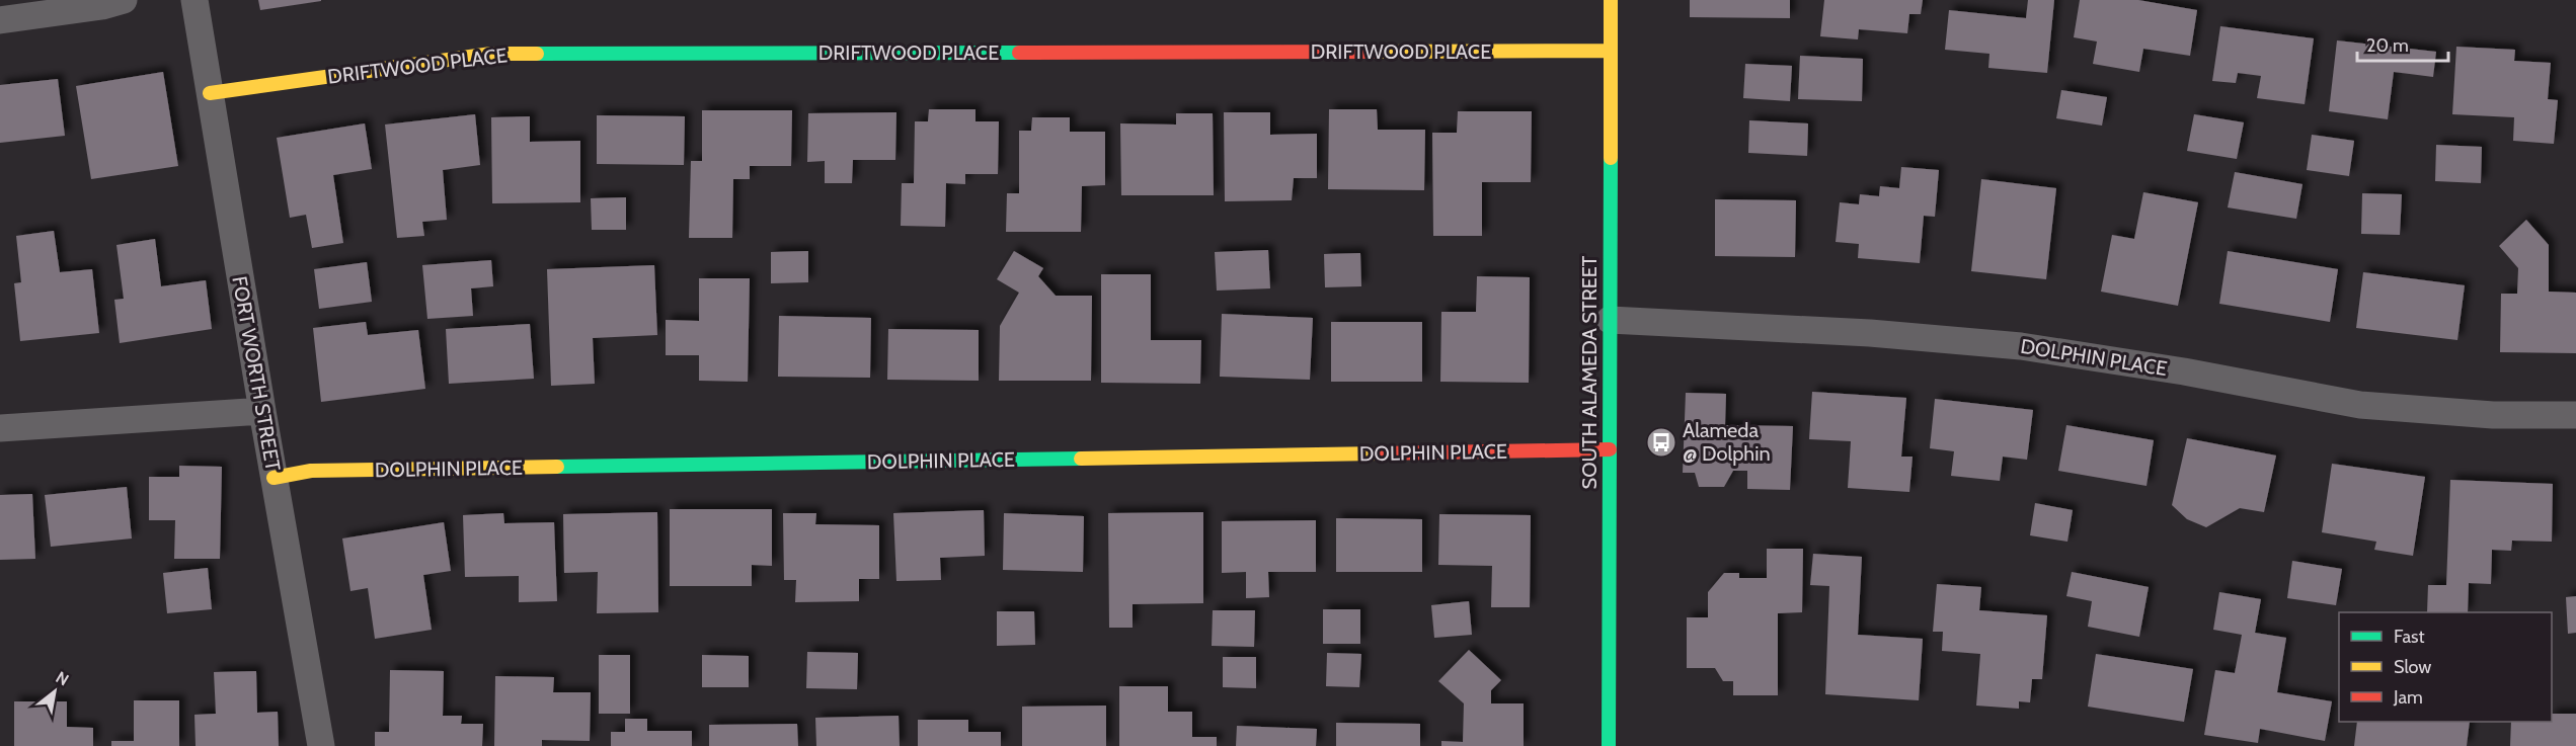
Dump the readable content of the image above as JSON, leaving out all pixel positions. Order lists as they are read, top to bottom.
{
  "streets": {
    "street": [
      "DRIFTWOOD PLACE",
      "DOLPHIN PLACE",
      "SOUTH ALAMEDA STREET",
      "FORT WORTH STREET"
    ]
  },
  "crossings": [
    ["DRIFTWOOD PLACE", "SOUTH ALAMEDA STREET"],
    ["DRIFTWOOD PLACE", "FORT WORTH STREET"],
    ["DOLPHIN PLACE", "SOUTH ALAMEDA STREET"],
    ["DOLPHIN PLACE", "FORT WORTH STREET"]
  ],
  "places": {
    "bus stop": ["Alameda @ Dolphin"]
  },
  "legend": ["Fast", "Slow", "Jam"],
  "scale_bar": "20 m",
  "north": "top right"
}
